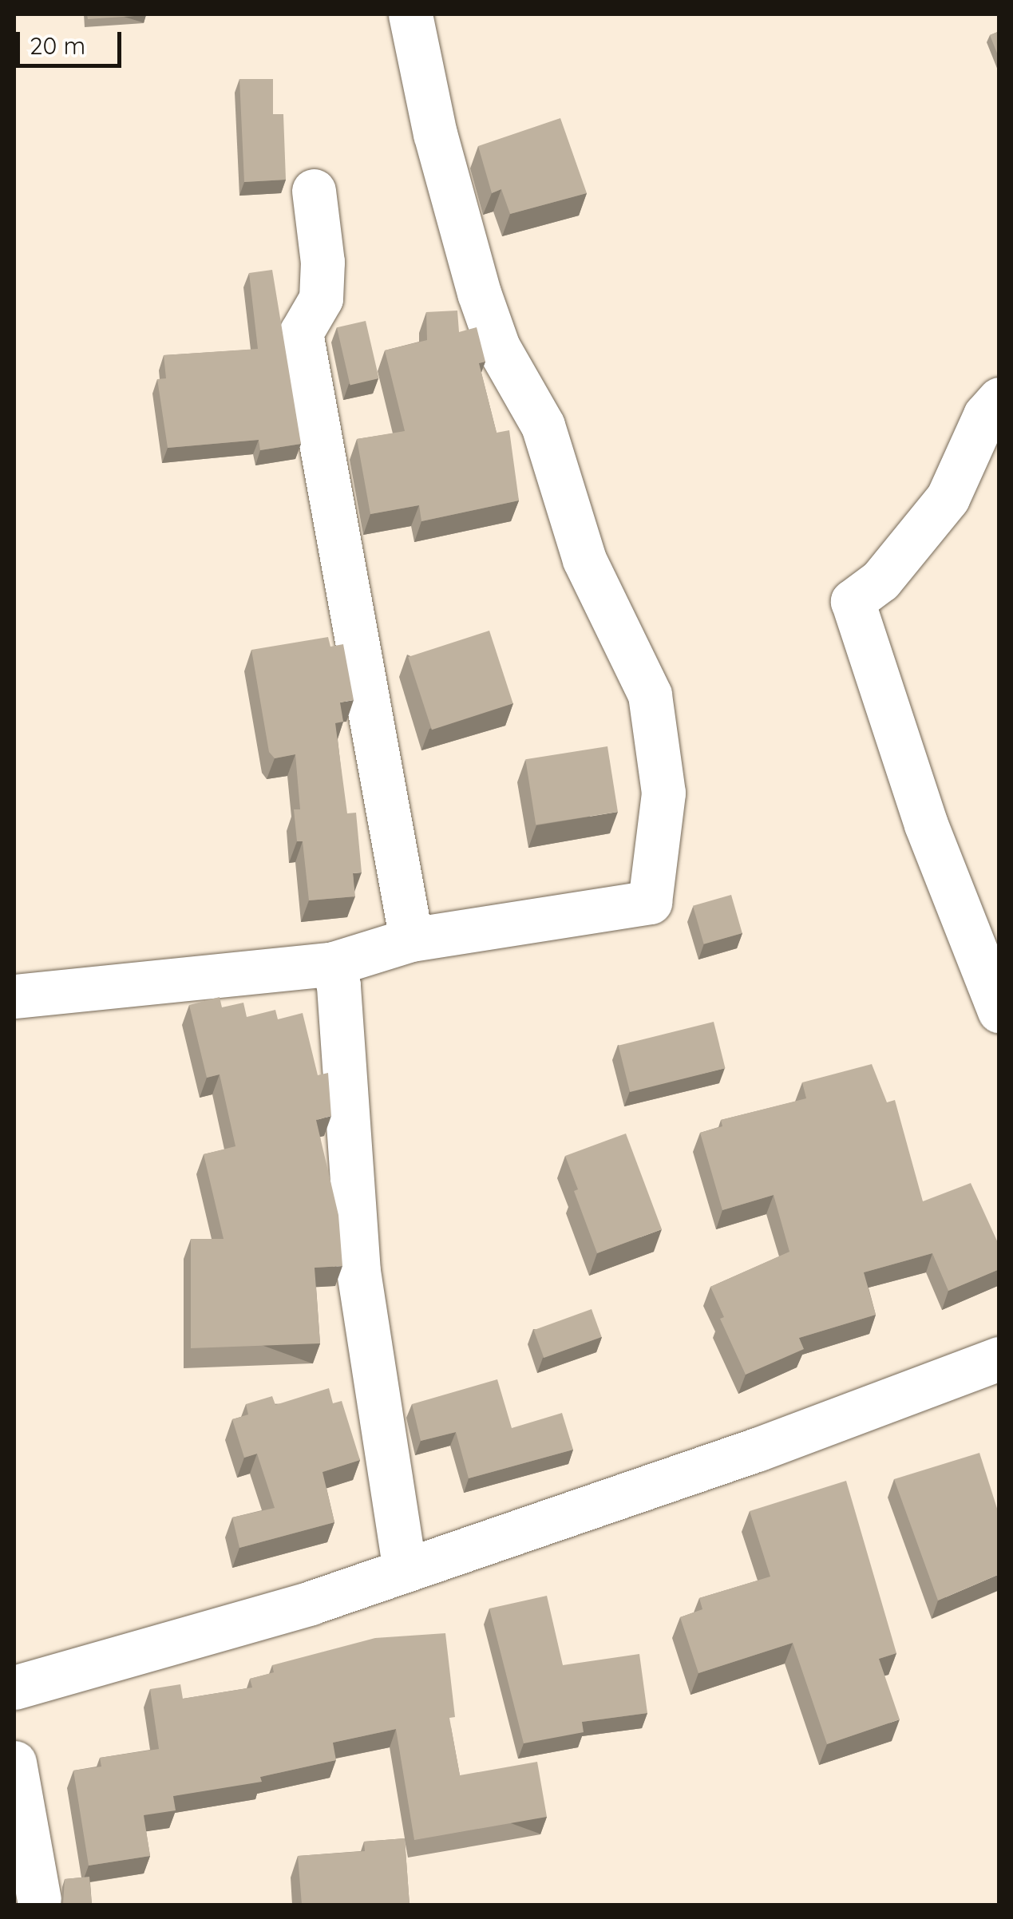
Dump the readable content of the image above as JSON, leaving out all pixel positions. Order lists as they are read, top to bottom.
{
  "scale_bar": "20 m"
}
